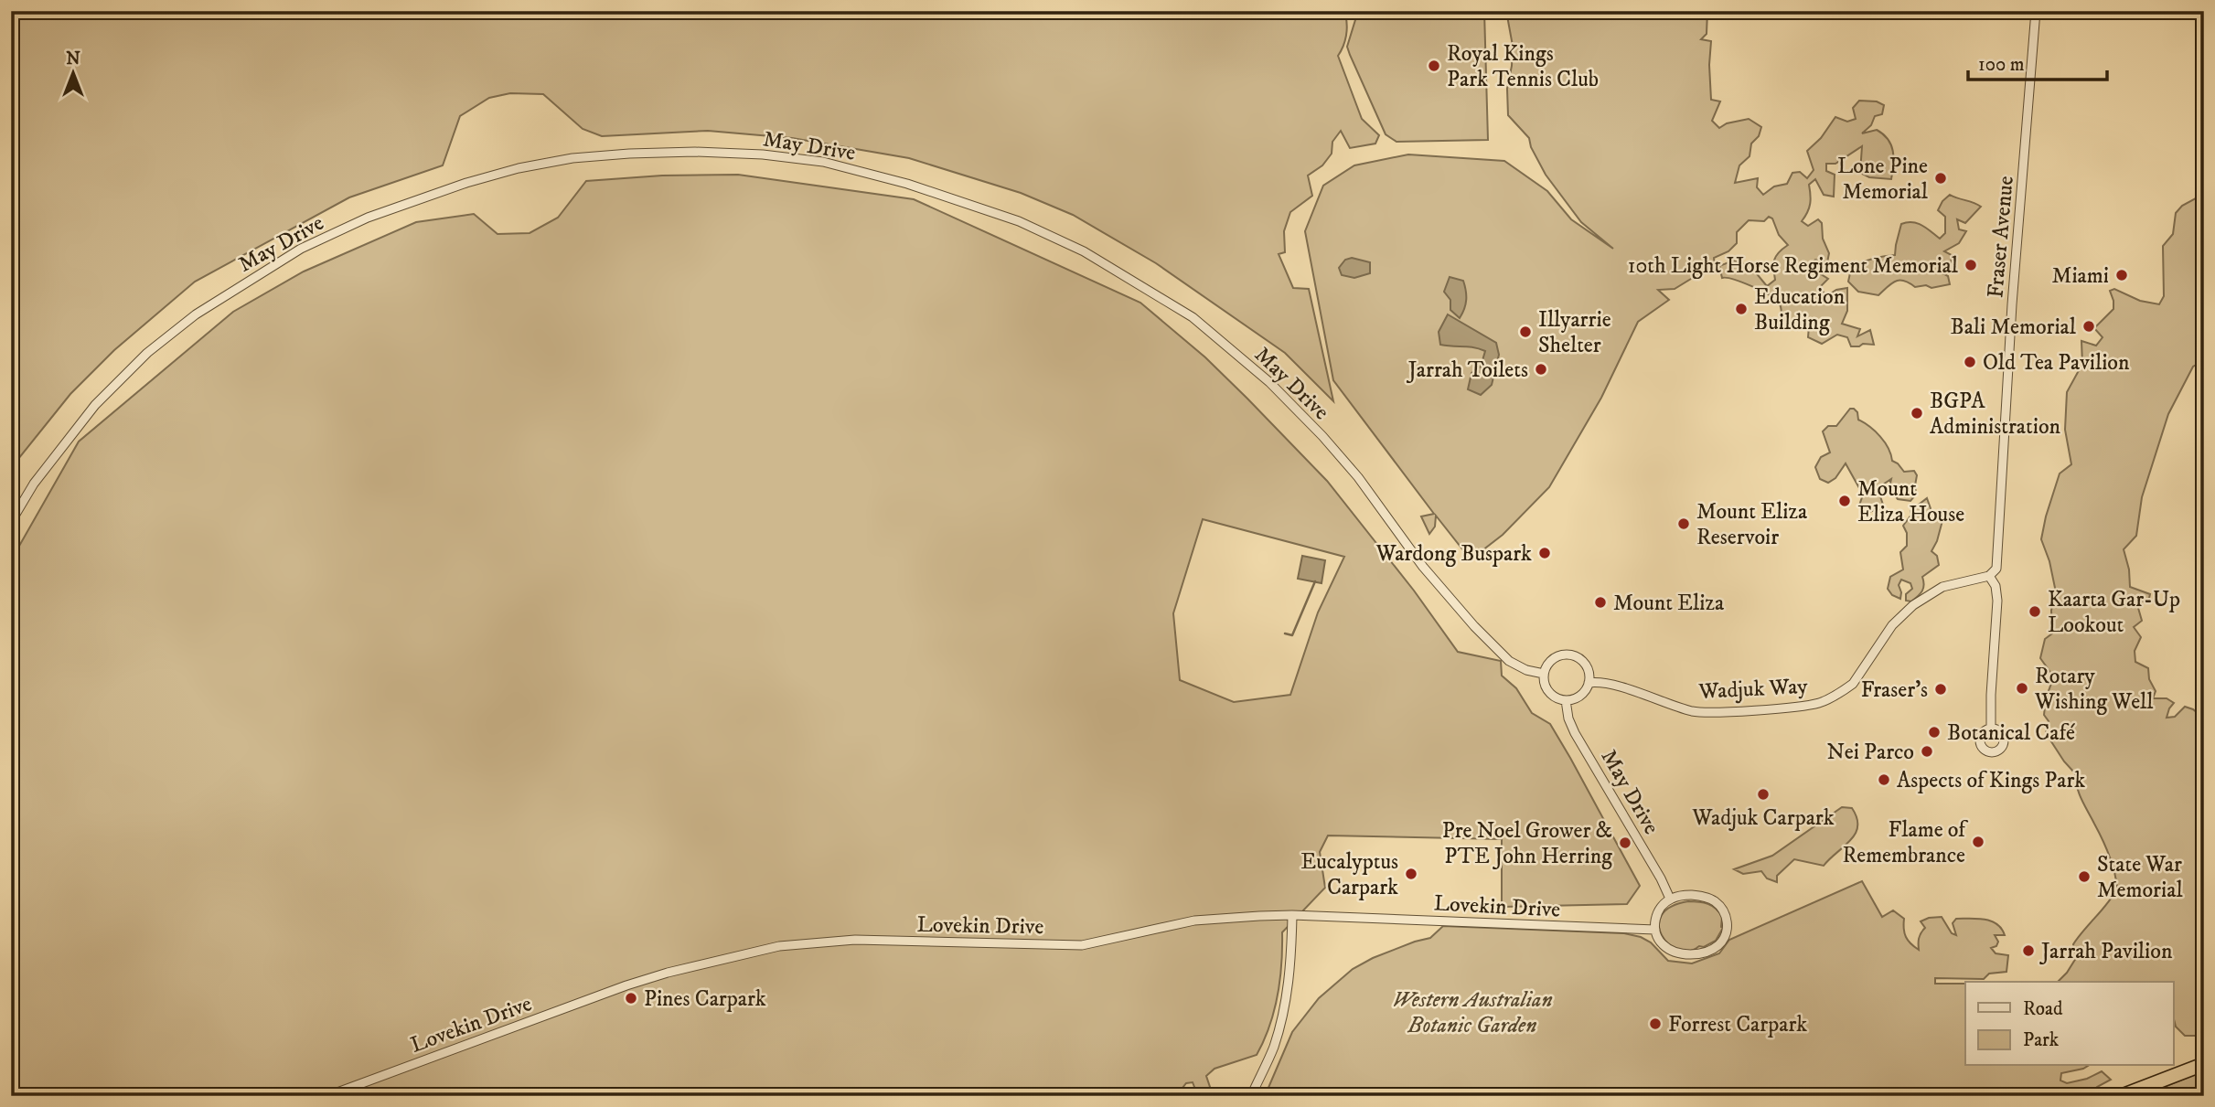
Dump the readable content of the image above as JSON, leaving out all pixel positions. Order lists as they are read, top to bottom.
{
  "streets": {
    "street": [
      "May Drive",
      "Fraser Avenue",
      "Wadjuk Way",
      "Lovekin Drive"
    ]
  },
  "crossings": [
    ["May Drive", "Wadjuk Way"],
    ["May Drive", "Lovekin Drive"],
    ["Fraser Avenue", "Wadjuk Way"]
  ],
  "parks": ["Western Australian Botanic Garden"],
  "places": [
    "Royal Kings Park Tennis Club",
    "Lone Pine Memorial",
    "10th Light Horse Regiment Memorial",
    "Miami",
    "Education Building",
    "Bali Memorial",
    "Illyarrie Shelter",
    "Old Tea Pavilion",
    "Jarrah Toilets",
    "BGPA Administration",
    "Mount Eliza House",
    "Mount Eliza Reservoir",
    "Wardong Buspark",
    "Mount Eliza",
    "Kaarta Gar-Up Lookout",
    "Rotary Wishing Well",
    "Fraser's",
    "Botanical Café",
    "Nei Parco",
    "Aspects of Kings Park",
    "Wadjuk Carpark",
    "Flame of Remembrance",
    "Pre Noel Grower & PTE John Herring",
    "Eucalyptus Carpark",
    "State War Memorial",
    "Jarrah Pavilion",
    "Pines Carpark",
    "Forrest Carpark"
  ],
  "legend": ["Road", "Park"],
  "scale_bar": "100 m",
  "north": "top"
}
